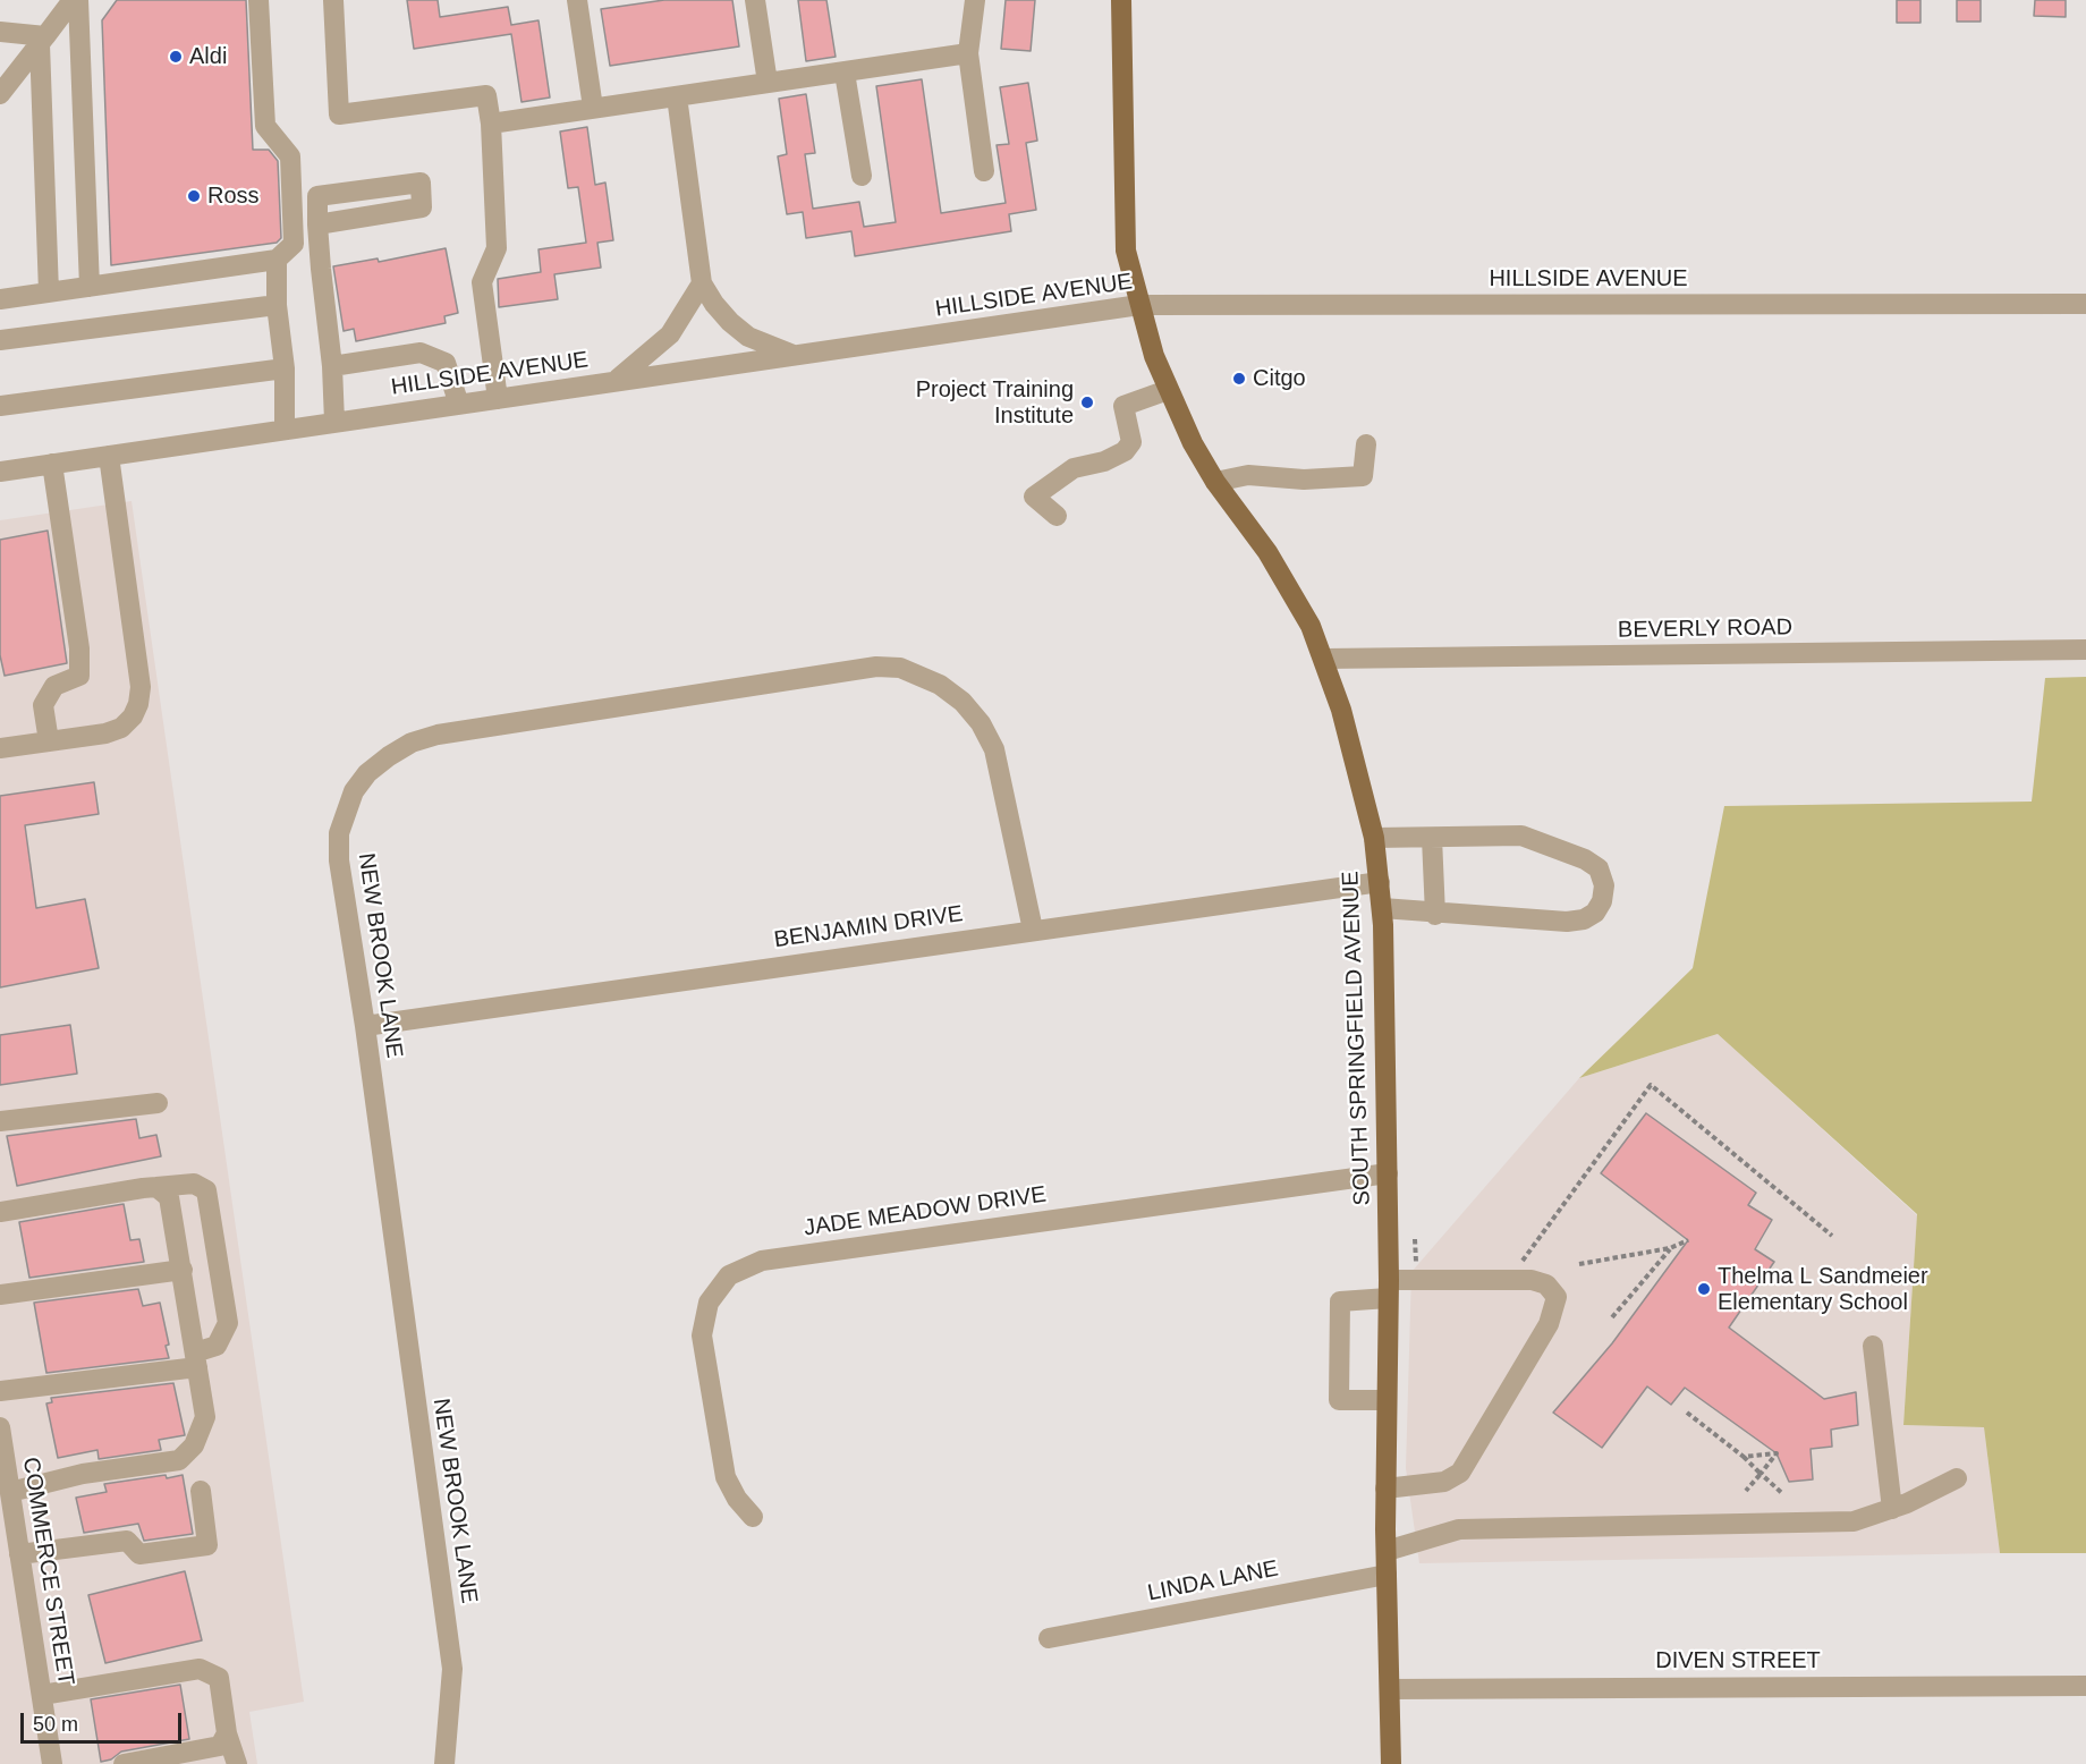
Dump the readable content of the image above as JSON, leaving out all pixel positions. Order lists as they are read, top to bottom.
{
  "streets": {
    "main road": ["SOUTH SPRINGFIELD AVENUE"],
    "street": [
      "HILLSIDE AVENUE",
      "BEVERLY ROAD",
      "BENJAMIN DRIVE",
      "NEW BROOK LANE",
      "JADE MEADOW DRIVE",
      "COMMERCE STREET",
      "LINDA LANE",
      "DIVEN STREET"
    ]
  },
  "crossings": [
    ["HILLSIDE AVENUE", "SOUTH SPRINGFIELD AVENUE"],
    ["BEVERLY ROAD", "SOUTH SPRINGFIELD AVENUE"],
    ["BENJAMIN DRIVE", "NEW BROOK LANE"],
    ["BENJAMIN DRIVE", "SOUTH SPRINGFIELD AVENUE"],
    ["SOUTH SPRINGFIELD AVENUE", "JADE MEADOW DRIVE"],
    ["SOUTH SPRINGFIELD AVENUE", "LINDA LANE"],
    ["SOUTH SPRINGFIELD AVENUE", "DIVEN STREET"]
  ],
  "places": [
    "Aldi",
    "Ross",
    "Citgo",
    "Project Training Institute",
    "Thelma L Sandmeier Elementary School"
  ],
  "scale_bar": "50 m"
}
